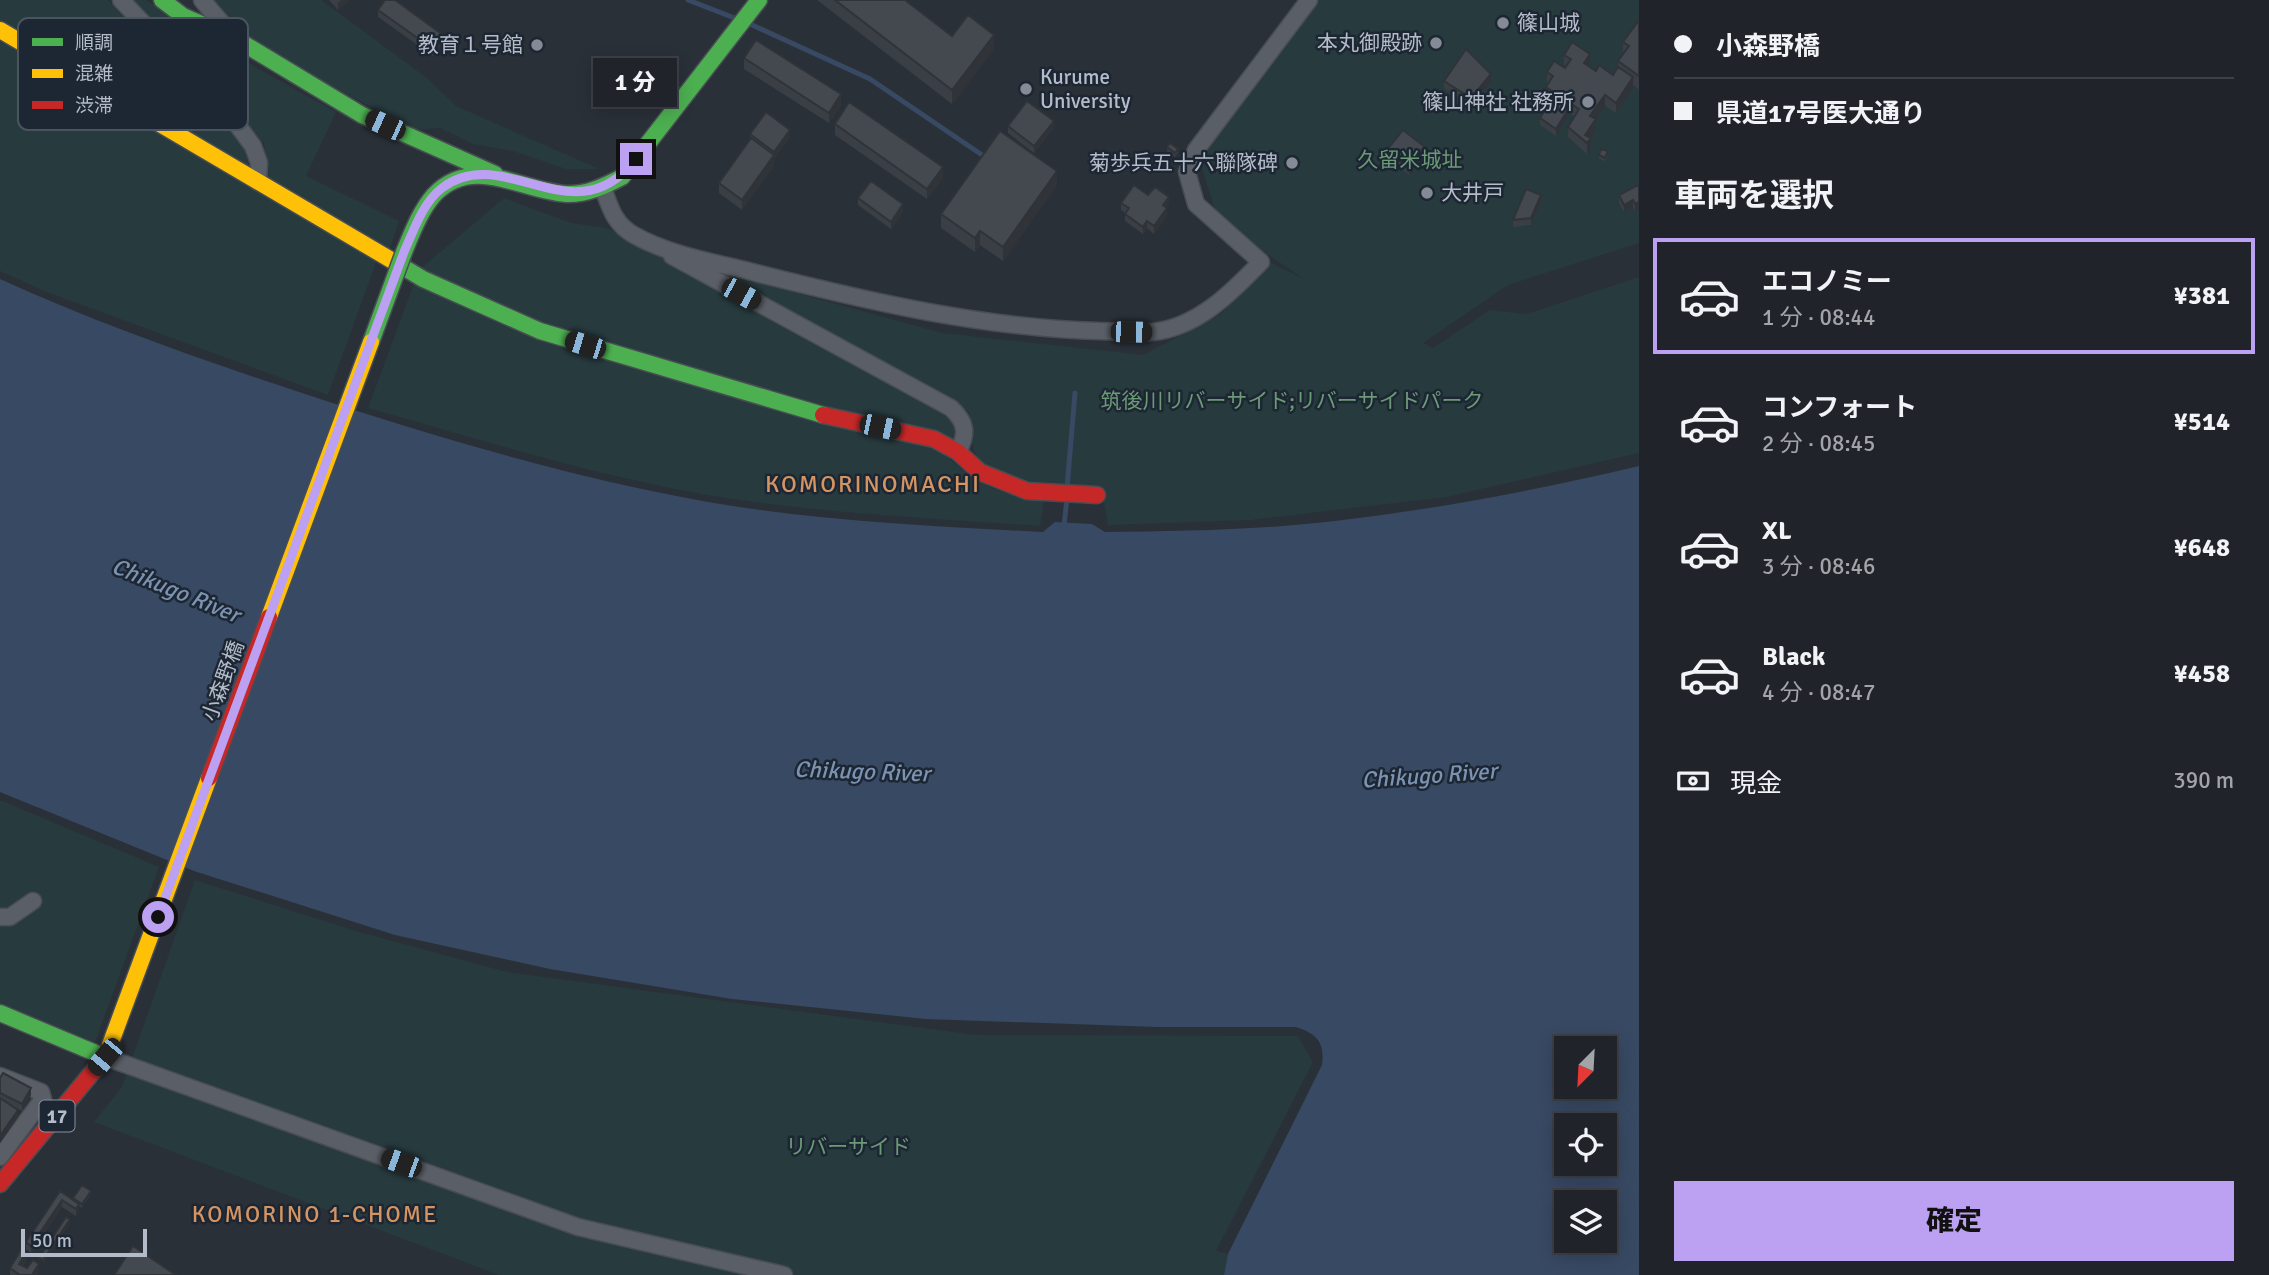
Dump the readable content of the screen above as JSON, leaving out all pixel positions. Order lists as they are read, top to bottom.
{
  "streets": {
    "street": ["小森野橋", "17"]
  },
  "crossings": [
    ["小森野橋", "17"]
  ],
  "districts": ["KOMORINOMACHI", "KOMORINO 1-CHOME"],
  "water": ["Chikugo River"],
  "parks": ["久留米城址", "筑後川リバーサイド;リバーサイドパーク", "リバーサイド"],
  "places": [
    "篠山城",
    "本丸御殿跡",
    "教育１号館",
    "Kurume University",
    "篠山神社 社務所",
    "菊歩兵五十六聯隊碑",
    "大井戸"
  ],
  "legend": ["順調", "混雑", "渋滞"],
  "scale_bar": "50 m",
  "north": "bottom left",
  "page": {
    "banner": ["小森野橋", "県道17号医大通り"],
    "bubble": "1 分",
    "heading": "車両を選択",
    "list": [
      {
        "name": "エコノミー",
        "note": "1 分 · 08:44",
        "value": "¥381"
      },
      {
        "name": "コンフォート",
        "note": "2 分 · 08:45",
        "value": "¥514"
      },
      {
        "name": "XL",
        "note": "3 分 · 08:46",
        "value": "¥648"
      },
      {
        "name": "Black",
        "note": "4 分 · 08:47",
        "value": "¥458"
      }
    ],
    "pay": ["現金", "390 m"],
    "buttons": "確定",
    "scale": "50 m"
  }
}
